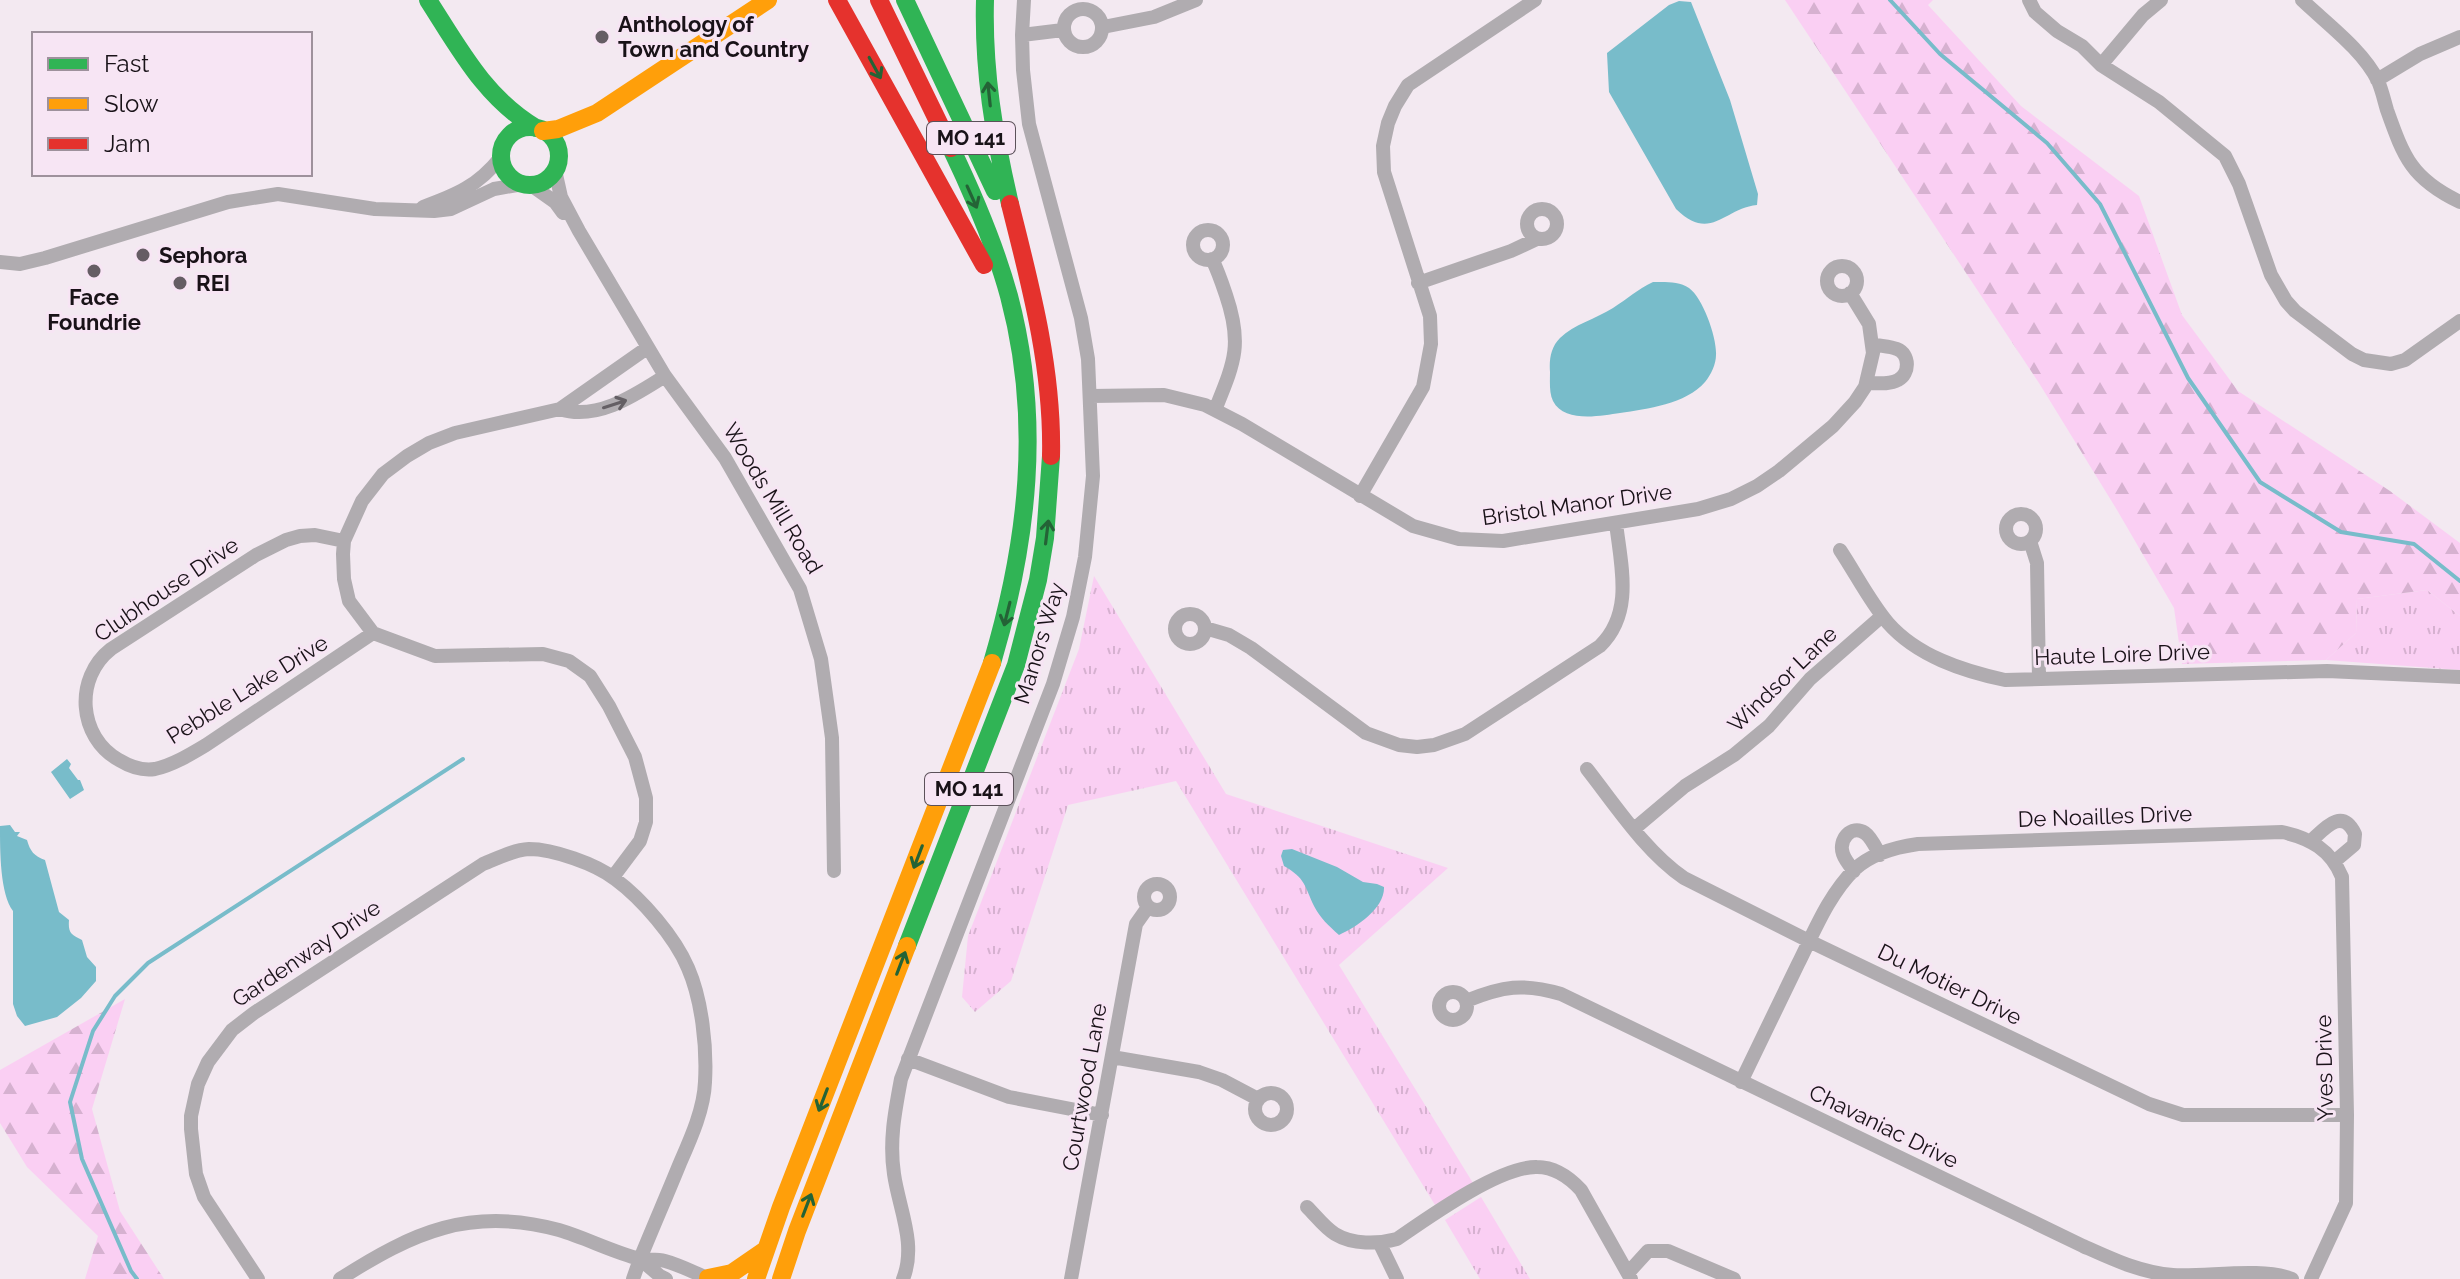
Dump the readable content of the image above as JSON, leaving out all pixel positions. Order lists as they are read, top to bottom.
{
  "streets": {
    "main road": ["MO 141"],
    "street": [
      "Woods Mill Road",
      "Bristol Manor Drive",
      "Clubhouse Drive",
      "Manors Way",
      "Haute Loire Drive",
      "Windsor Lane",
      "Pebble Lake Drive",
      "De Noailles Drive",
      "Gardenway Drive",
      "Du Motier Drive",
      "Yves Drive",
      "Courtwood Lane",
      "Chavaniac Drive"
    ]
  },
  "crossings": [
    ["Bristol Manor Drive", "Manors Way"],
    ["Clubhouse Drive", "Pebble Lake Drive"],
    ["Haute Loire Drive", "Windsor Lane"],
    ["Windsor Lane", "Du Motier Drive"],
    ["De Noailles Drive", "Du Motier Drive"],
    ["De Noailles Drive", "Yves Drive"],
    ["De Noailles Drive", "Chavaniac Drive"],
    ["Du Motier Drive", "Yves Drive"]
  ],
  "places": [
    "Anthology of Town and Country",
    "Sephora",
    "Face Foundrie",
    "REI"
  ],
  "legend": ["Fast", "Slow", "Jam"]
}
